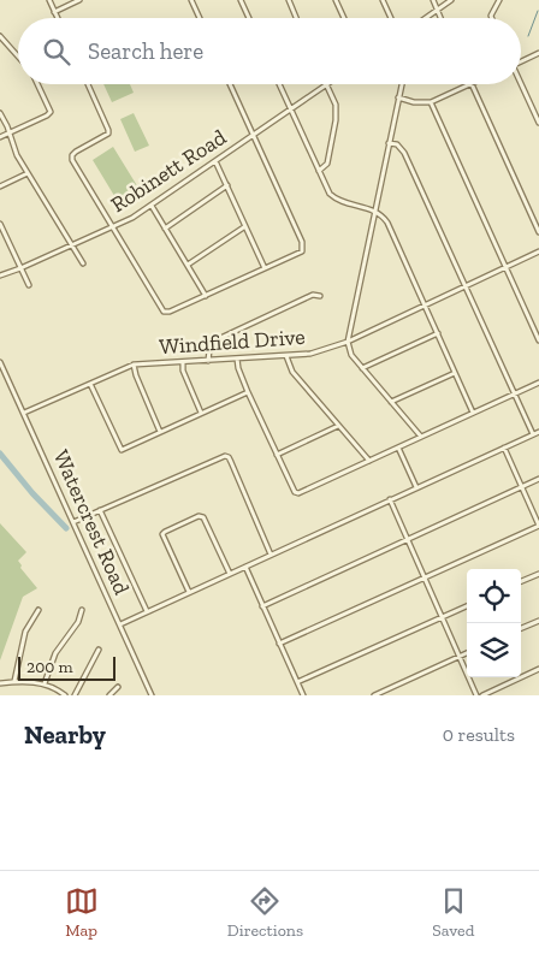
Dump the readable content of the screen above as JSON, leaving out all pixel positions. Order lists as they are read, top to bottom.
{
  "streets": {
    "street": ["Robinett Road", "Windfield Drive", "Watercrest Road"]
  },
  "crossings": [
    ["Windfield Drive", "Watercrest Road"]
  ],
  "scale_bar": "200 m",
  "page": {
    "search": "Search here",
    "scale": "200 m",
    "heading": ["Nearby", "0 results"],
    "nav": ["Map", "Directions", "Saved"]
  }
}
